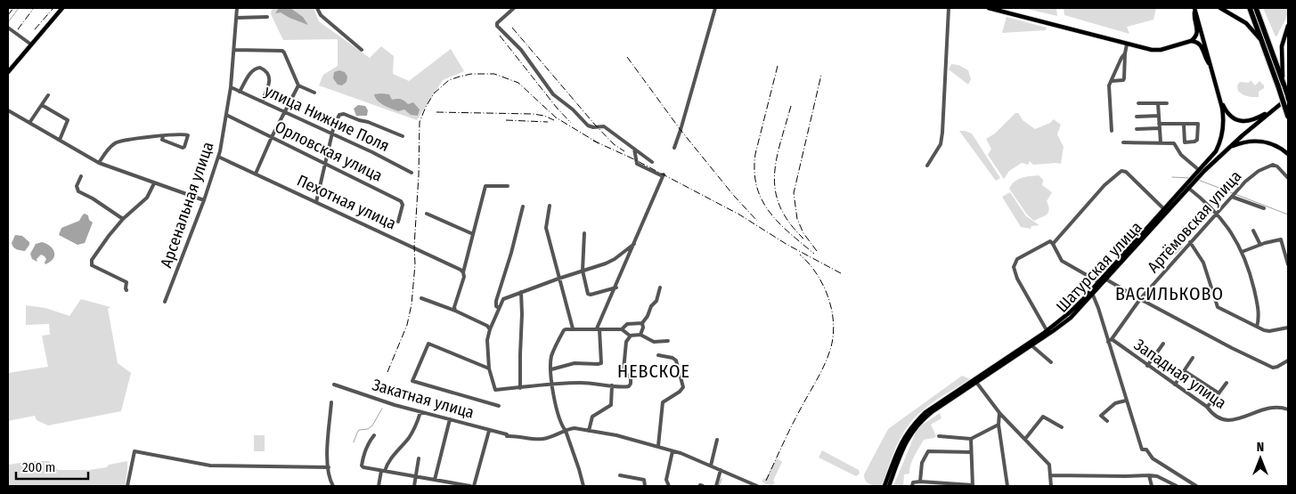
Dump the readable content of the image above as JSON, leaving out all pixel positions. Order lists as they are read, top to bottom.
{
  "streets": {
    "main road": ["Шатурская улица"],
    "street": [
      "улица Нижние Поля",
      "Орловская улица",
      "Пехотная улица",
      "Арсенальная улица",
      "Артёмовская улица",
      "Западная улица",
      "Закатная улица"
    ]
  },
  "crossings": [
    ["улица Нижние Поля", "Арсенальная улица"],
    ["Орловская улица", "Арсенальная улица"],
    ["Пехотная улица", "Арсенальная улица"],
    ["Артёмовская улица", "Западная улица"]
  ],
  "districts": ["ВАСИЛЬКОВО", "НЕВСКОЕ"],
  "scale_bar": "200 m",
  "north": "top"
}
